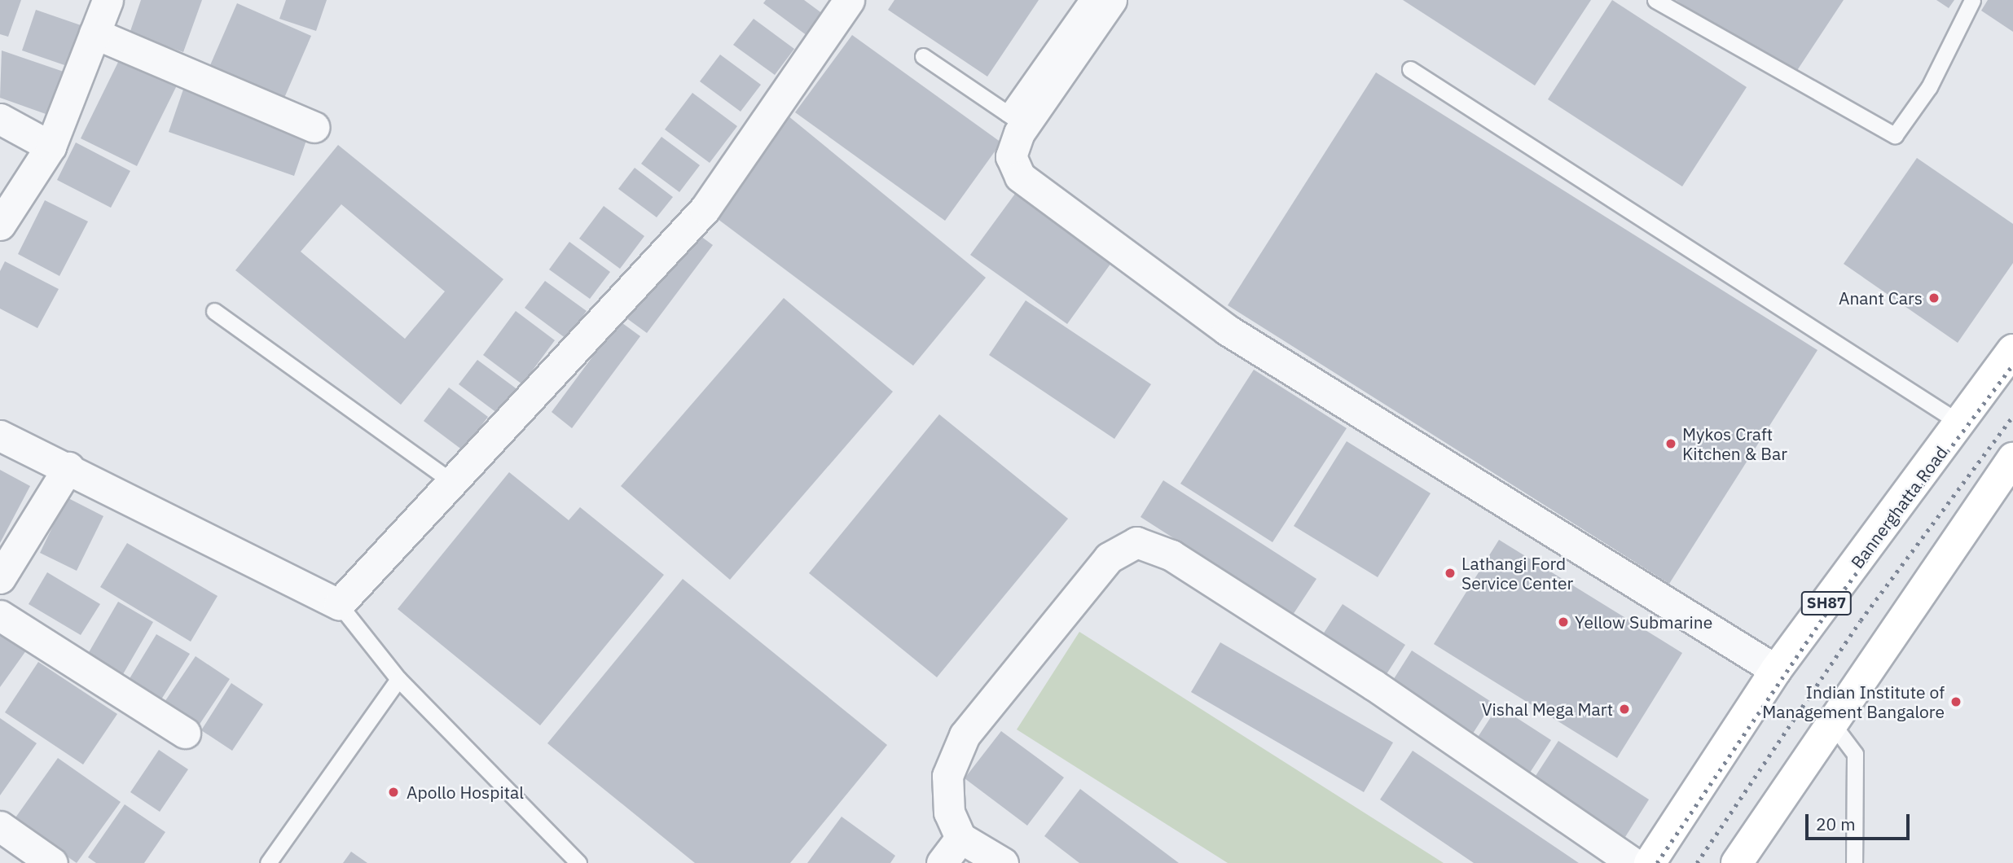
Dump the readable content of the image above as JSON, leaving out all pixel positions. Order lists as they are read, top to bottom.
{
  "streets": {
    "main road": ["Bannerghatta Road", "SH87"]
  },
  "places": [
    "Anant Cars",
    "Mykos Craft Kitchen & Bar",
    "Lathangi Ford Service Center",
    "Yellow Submarine",
    "Indian Institute of Management Bangalore",
    "Vishal Mega Mart",
    "Apollo Hospital"
  ],
  "scale_bar": "20 m"
}
